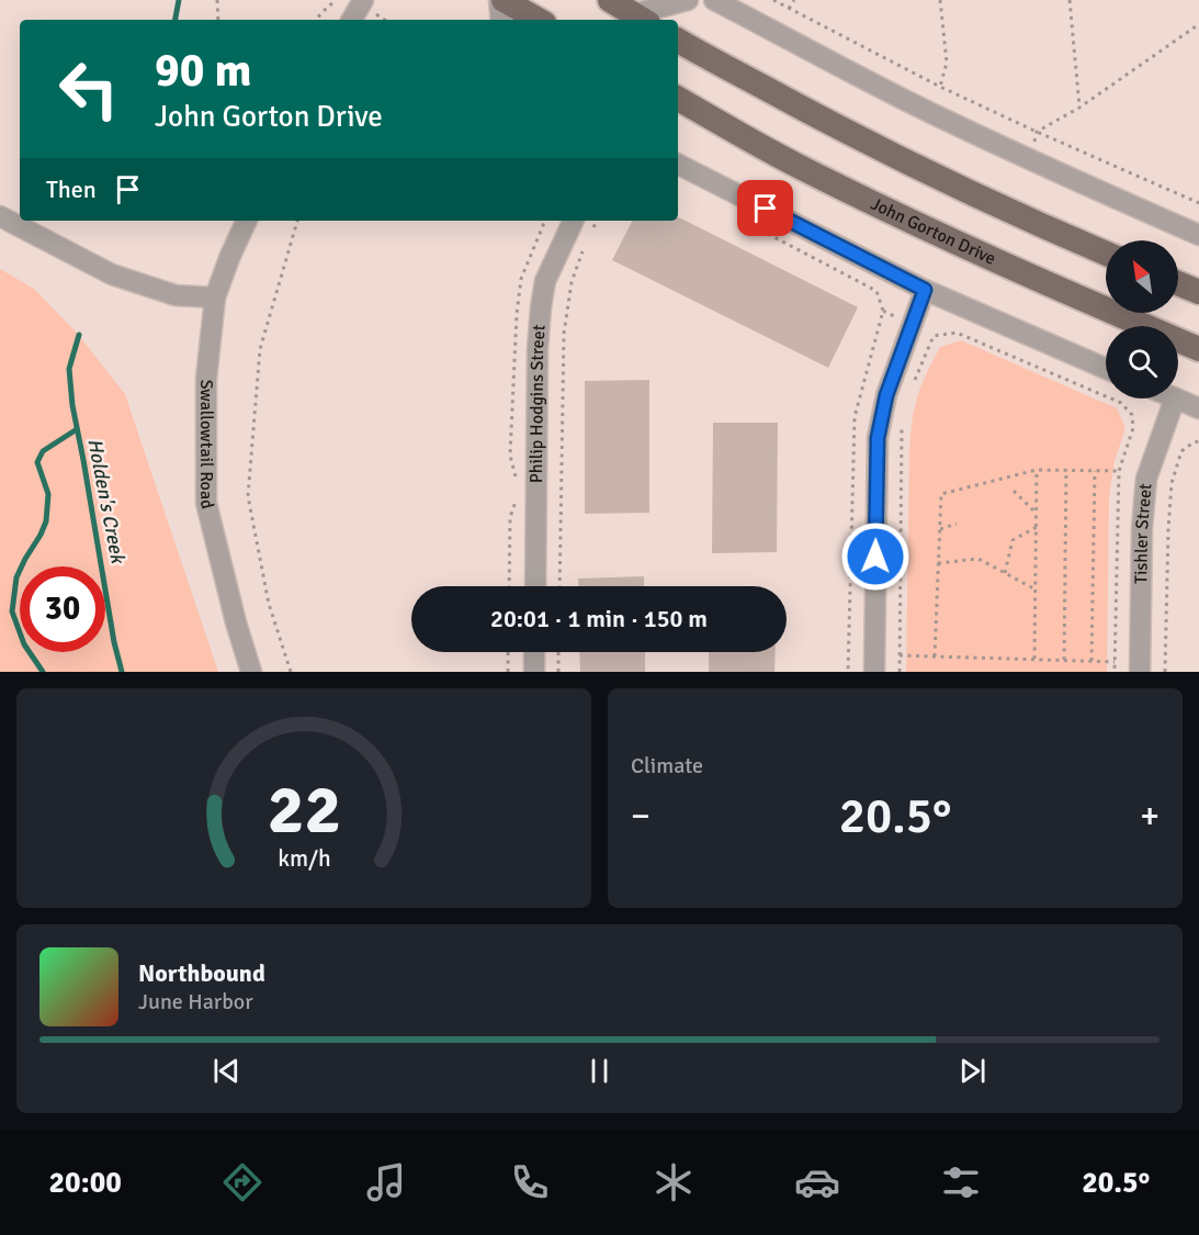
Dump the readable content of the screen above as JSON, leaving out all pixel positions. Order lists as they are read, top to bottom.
{
  "streets": {
    "main road": ["John Gorton Drive"],
    "street": ["Philip Hodgins Street", "Swallowtail Road", "Tishler Street"]
  },
  "water": ["Holden's Creek"],
  "north": "top left",
  "page": {
    "turn": ["90 m", "John Gorton Drive"],
    "then": "Then",
    "limit": "30",
    "trip": "20:01 · 1 min · 150 m",
    "tile": "Climate",
    "heat": ["−", "20.5°", "+"],
    "song": ["Northbound", "June Harbor"],
    "tabs": ["20:00", "20.5°"],
    "gauge": ["22", "km/h"]
  }
}
